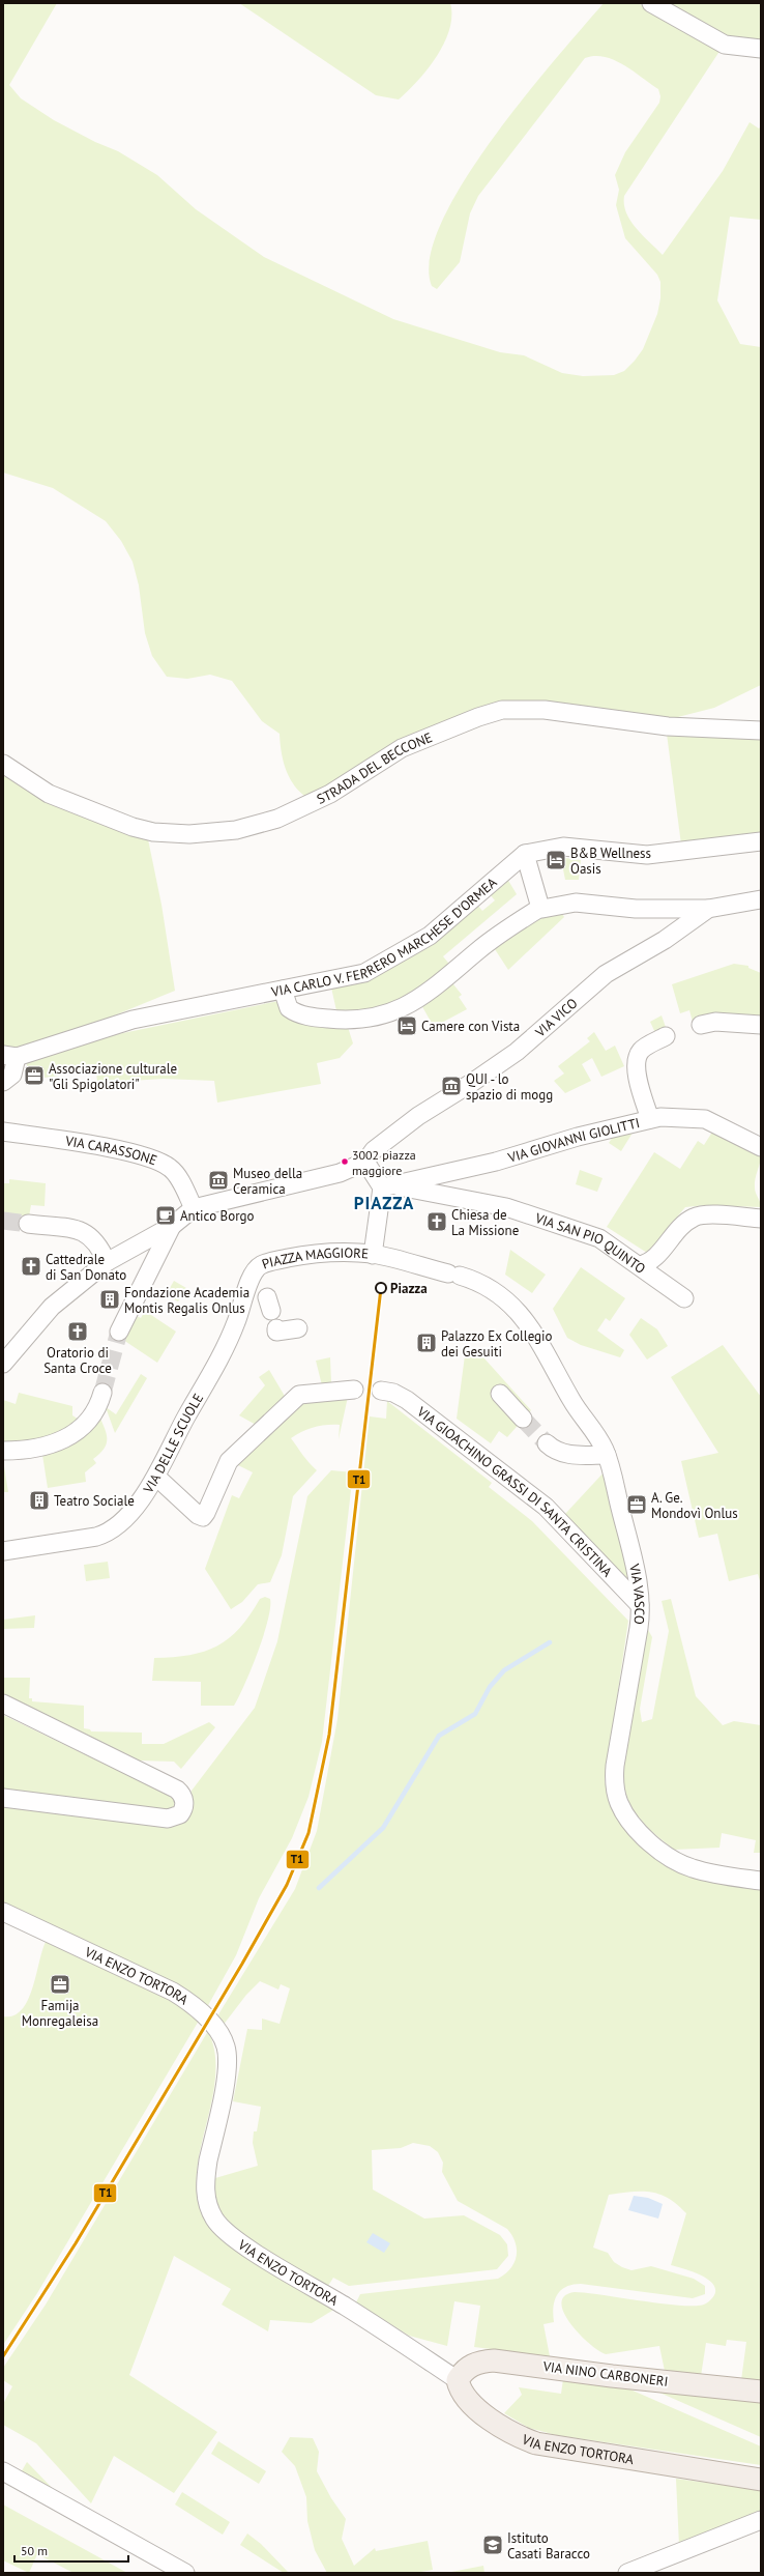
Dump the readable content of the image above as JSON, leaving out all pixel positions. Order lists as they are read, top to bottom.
{
  "streets": {
    "main road": ["VIA ENZO TORTORA", "VIA NINO CARBONERI"],
    "street": [
      "STRADA DEL BECCONE",
      "VIA CARLO V. FERRERO MARCHESE D'ORMEA",
      "VIA VICO",
      "VIA GIOVANNI GIOLITTI",
      "VIA CARASSONE",
      "VIA SAN PIO QUINTO",
      "PIAZZA MAGGIORE",
      "VIA DELLE SCUOLE",
      "VIA GIOACHINO GRASSI DI SANTA CRISTINA",
      "VIA VASCO"
    ]
  },
  "crossings": [
    ["VIA GIOVANNI GIOLITTI", "VIA SAN PIO QUINTO"],
    ["VIA GIOVANNI GIOLITTI", "PIAZZA MAGGIORE"],
    ["VIA SAN PIO QUINTO", "PIAZZA MAGGIORE"],
    ["PIAZZA MAGGIORE", "VIA DELLE SCUOLE"],
    ["PIAZZA MAGGIORE", "VIA VASCO"],
    ["VIA GIOACHINO GRASSI DI SANTA CRISTINA", "VIA VASCO"],
    ["VIA ENZO TORTORA", "VIA NINO CARBONERI"]
  ],
  "districts": ["PIAZZA"],
  "places": {
    "hotel": ["B&B Wellness Oasis", "Camere con Vista"],
    "office": ["Associazione culturale \"Gli Spigolatori\"", "A. Ge. Mondovì Onlus", "Famija Monregaleisa"],
    "museum": ["QUI - lo spazio di mogg", "Museo della Ceramica"],
    "other": ["3002 piazza maggiore", "Piazza"],
    "cafe": ["Antico Borgo"],
    "church": ["Chiesa de La Missione", "Cattedrale di San Donato", "Oratorio di Santa Croce"],
    "building": ["Fondazione Academia Montis Regalis Onlus", "Palazzo Ex Collegio dei Gesuiti", "Teatro Sociale"],
    "school or university": ["Istituto Casati Baracco"]
  },
  "lines": ["transit line T1"],
  "scale_bar": "50 m"
}
